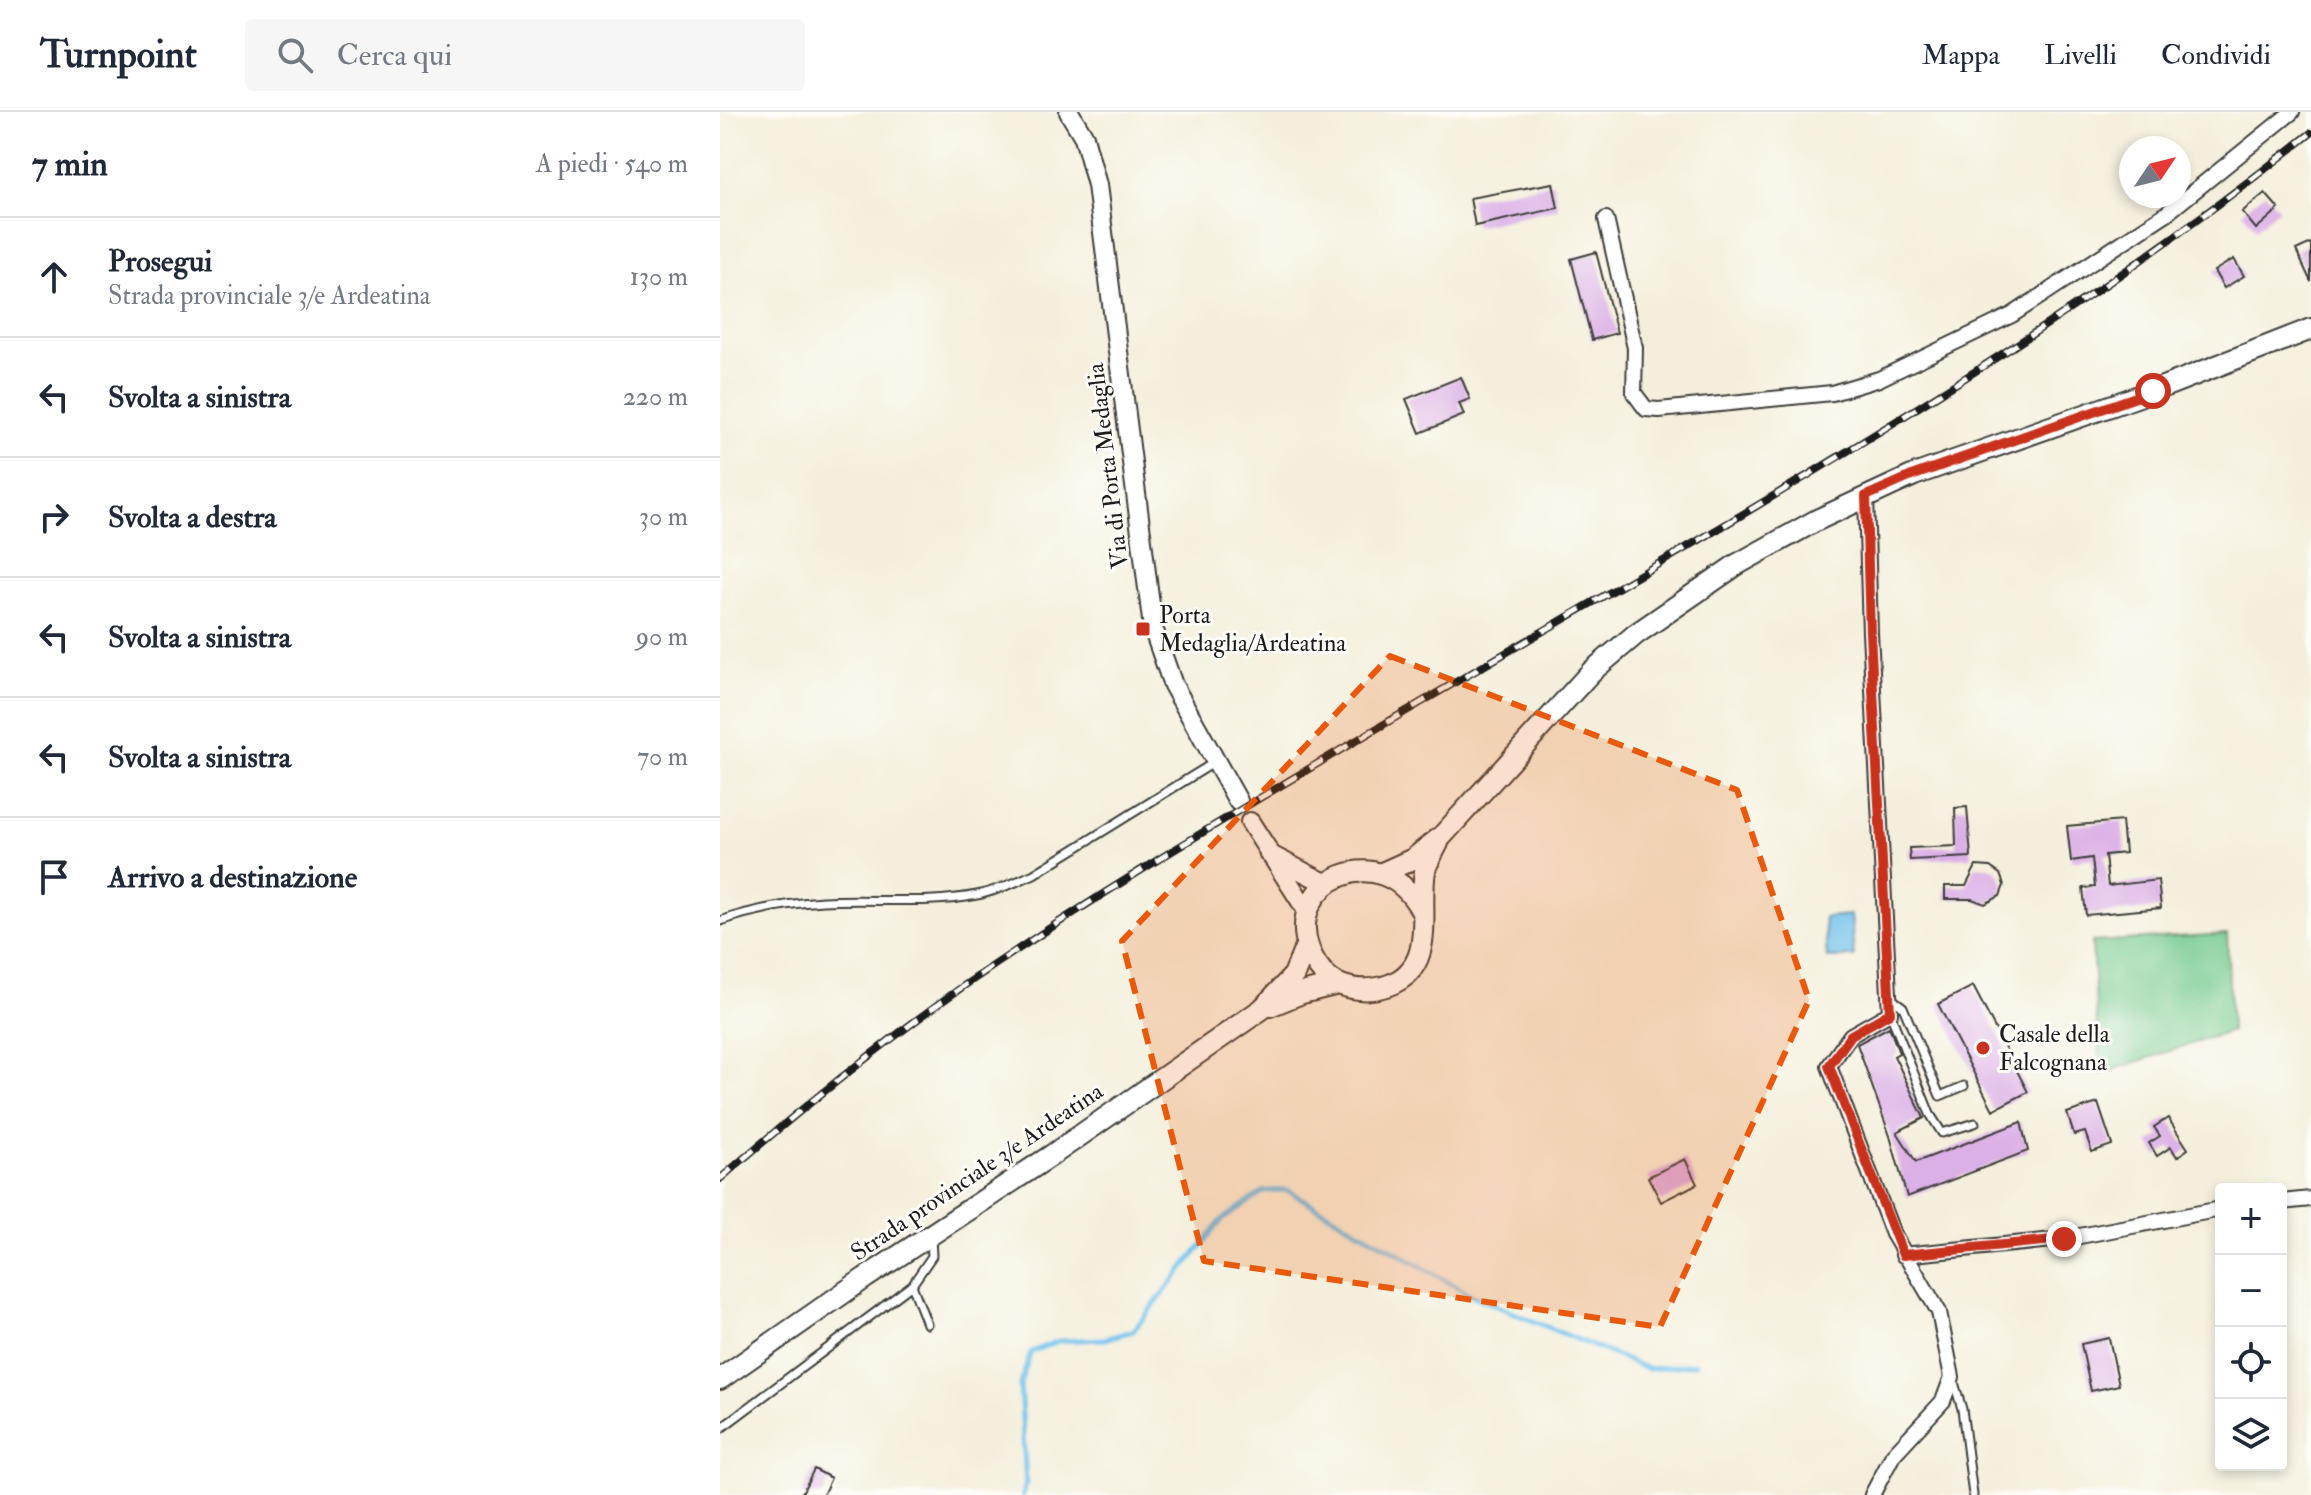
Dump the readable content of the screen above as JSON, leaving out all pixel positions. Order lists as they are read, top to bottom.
{
  "streets": {
    "main road": ["Strada provinciale 3/e Ardeatina"],
    "street": ["Via di Porta Medaglia"]
  },
  "places": {
    "transit": ["Porta Medaglia/Ardeatina"],
    "other": ["Casale della Falcognana"]
  },
  "north": "top right",
  "page": {
    "header": "Turnpoint",
    "search": "Cerca qui",
    "nav": ["Mappa", "Livelli", "Condividi"],
    "heading": ["7 min", "A piedi · 540 m"],
    "list": [
      ["Prosegui", "Strada provinciale 3/e Ardeatina", "130 m"],
      ["Svolta a sinistra", "220 m"],
      ["Svolta a destra", "30 m"],
      ["Svolta a sinistra", "90 m"],
      ["Svolta a sinistra", "70 m"],
      "Arrivo a destinazione"
    ],
    "map_buttons": ["+", "−"]
  }
}
